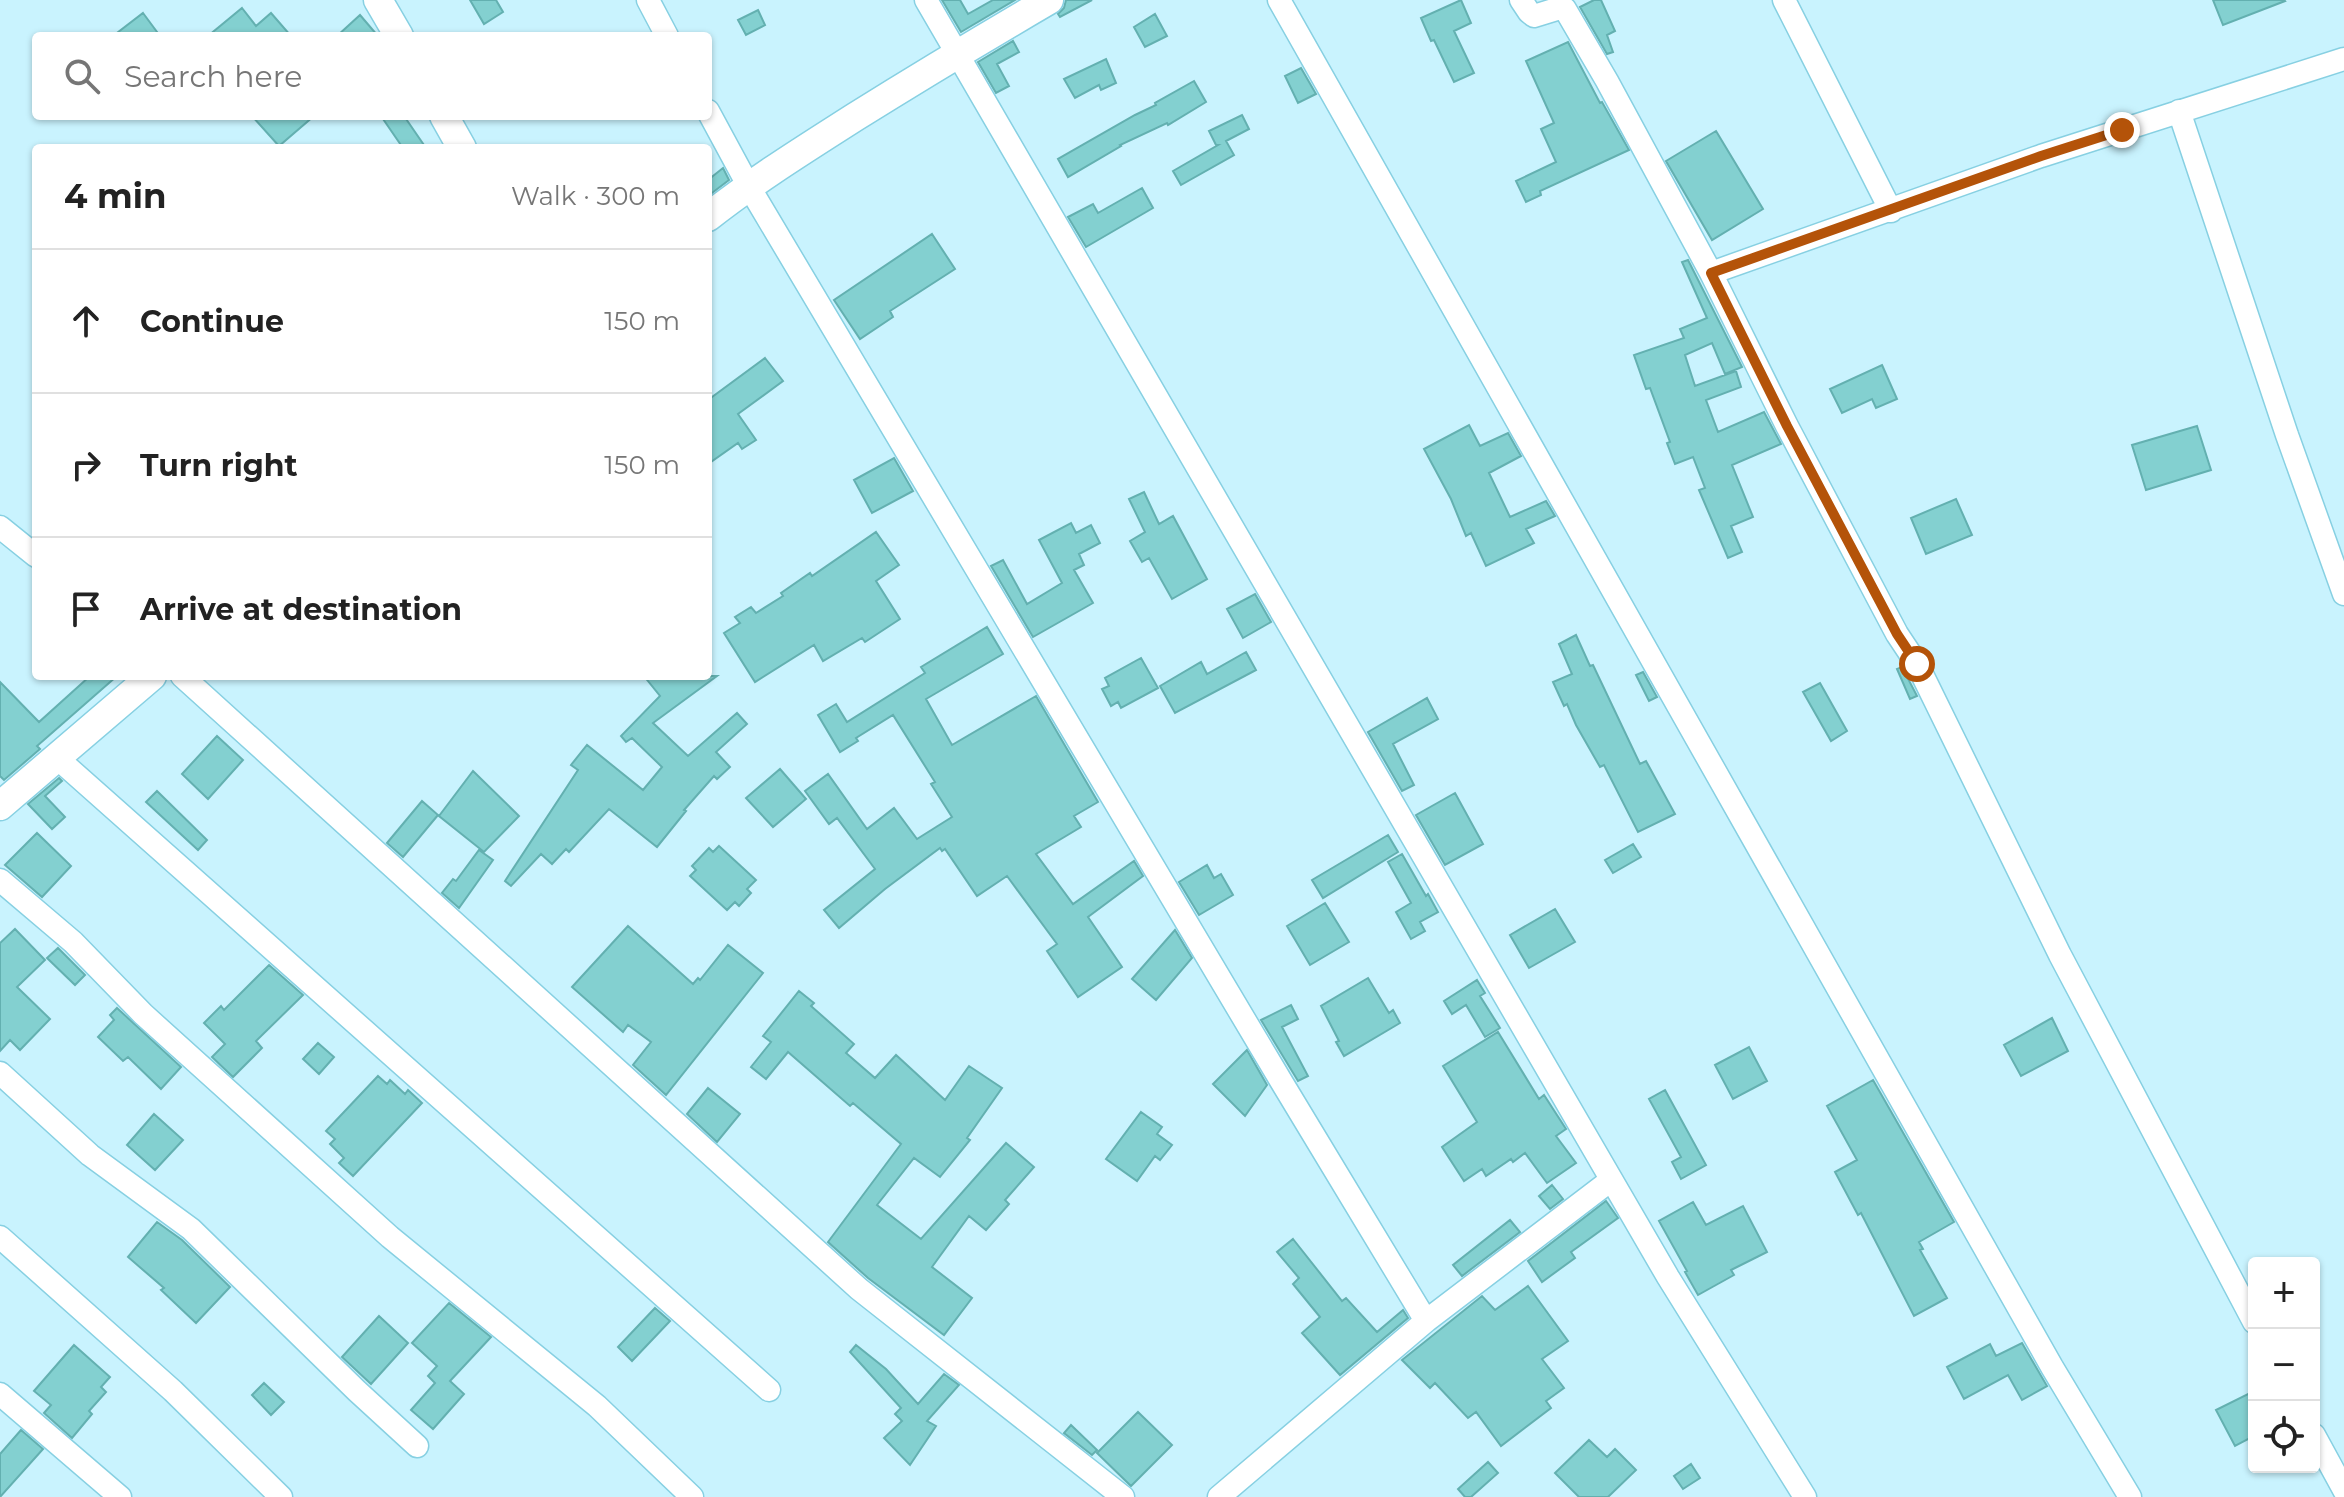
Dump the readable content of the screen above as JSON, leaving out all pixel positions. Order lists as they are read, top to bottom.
{
  "page": {
    "search": "Search here",
    "heading": ["4 min", "Walk · 300 m"],
    "list": [
      ["Continue", "150 m"],
      ["Turn right", "150 m"],
      "Arrive at destination"
    ],
    "map_buttons": ["+", "−"]
  }
}
